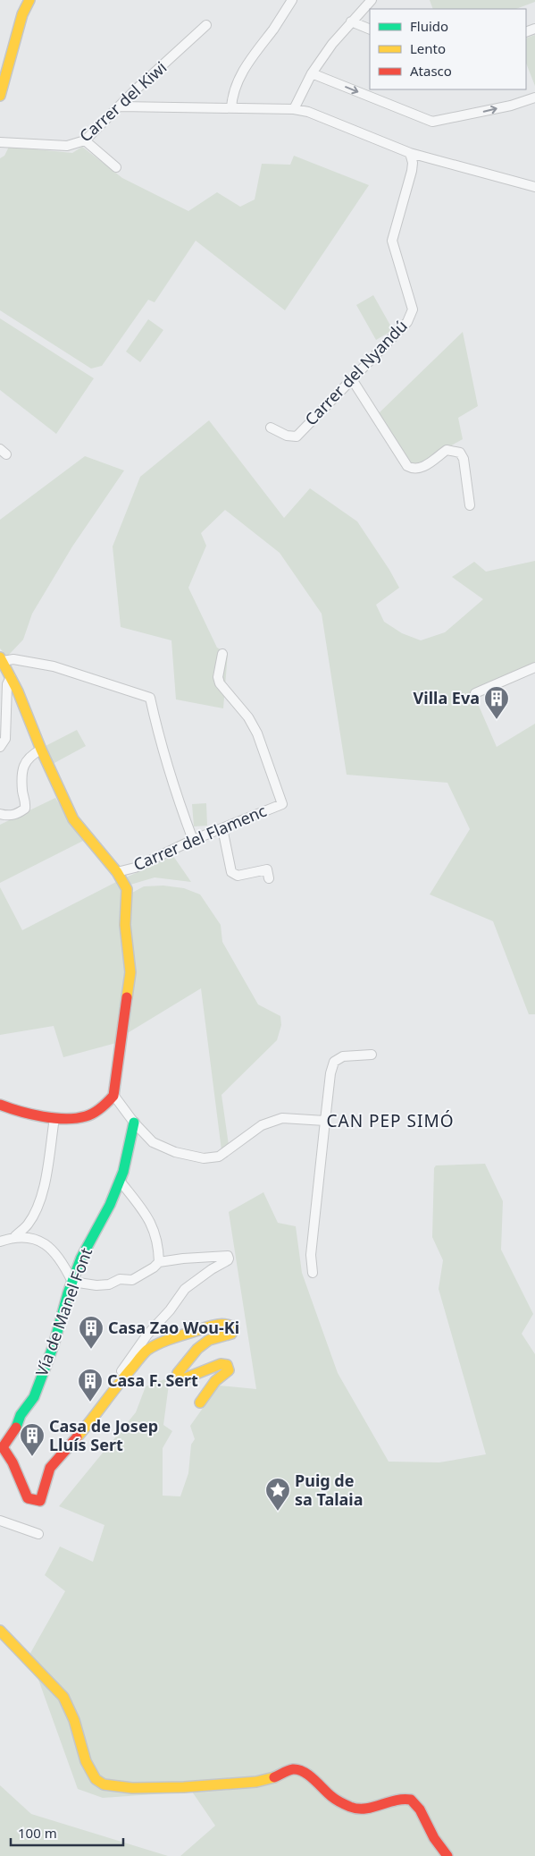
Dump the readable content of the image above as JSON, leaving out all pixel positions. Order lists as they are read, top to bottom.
{
  "streets": {
    "street": [
      "Carrer del Kiwi",
      "Carrer del Nyandú",
      "Carrer del Flamenc",
      "Vía de Manel Font"
    ]
  },
  "districts": ["CAN PEP SIMÓ"],
  "places": {
    "building": [
      "Villa Eva",
      "Casa Zao Wou-Ki",
      "Casa F. Sert",
      "Casa de Josep Lluís Sert"
    ],
    "place": ["Puig de sa Talaia"]
  },
  "legend": ["Fluido", "Lento", "Atasco"],
  "scale_bar": "100 m"
}
